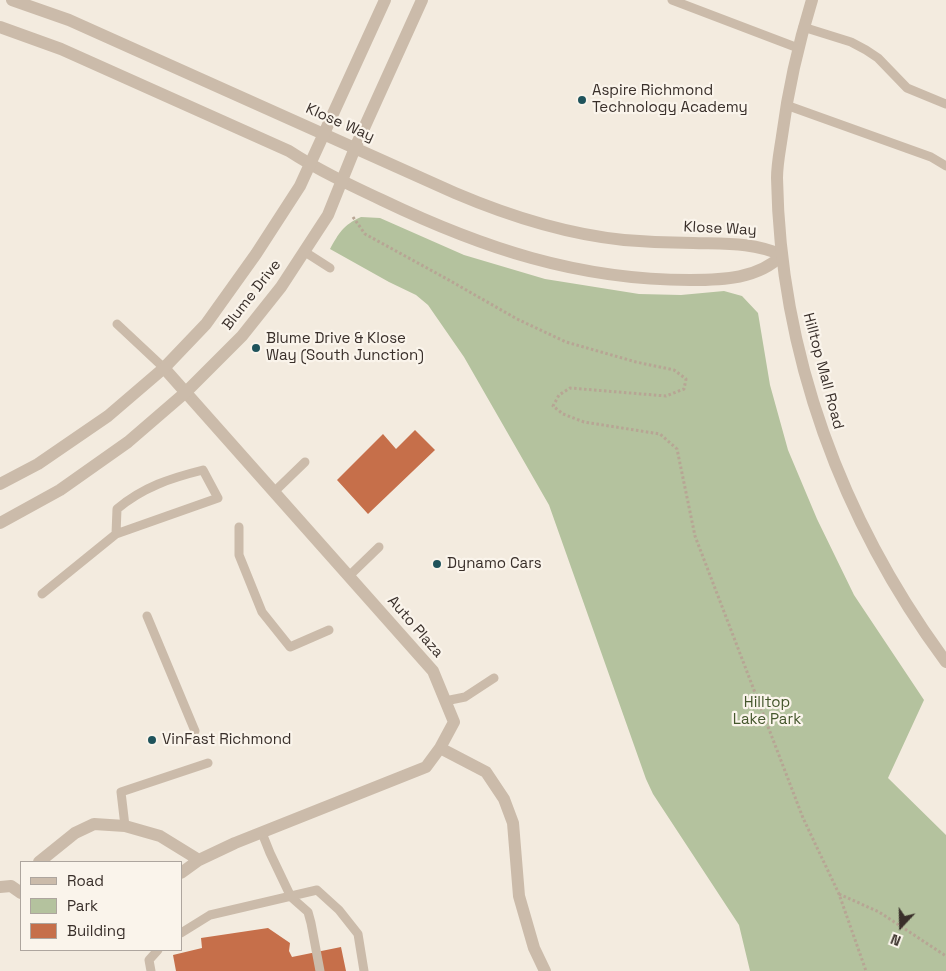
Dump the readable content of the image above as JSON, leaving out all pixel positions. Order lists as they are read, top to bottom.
{
  "streets": {
    "street": [
      "Klose Way",
      "Blume Drive",
      "Hilltop Mall Road",
      "Auto Plaza"
    ]
  },
  "crossings": [
    ["Klose Way", "Blume Drive"],
    ["Klose Way", "Hilltop Mall Road"],
    ["Blume Drive", "Auto Plaza"]
  ],
  "parks": ["Hilltop Lake Park"],
  "places": [
    "Aspire Richmond Technology Academy",
    "Blume Drive & Klose Way (South Junction)",
    "Dynamo Cars",
    "VinFast Richmond"
  ],
  "legend": ["Road", "Park", "Building"],
  "north": "bottom"
}
